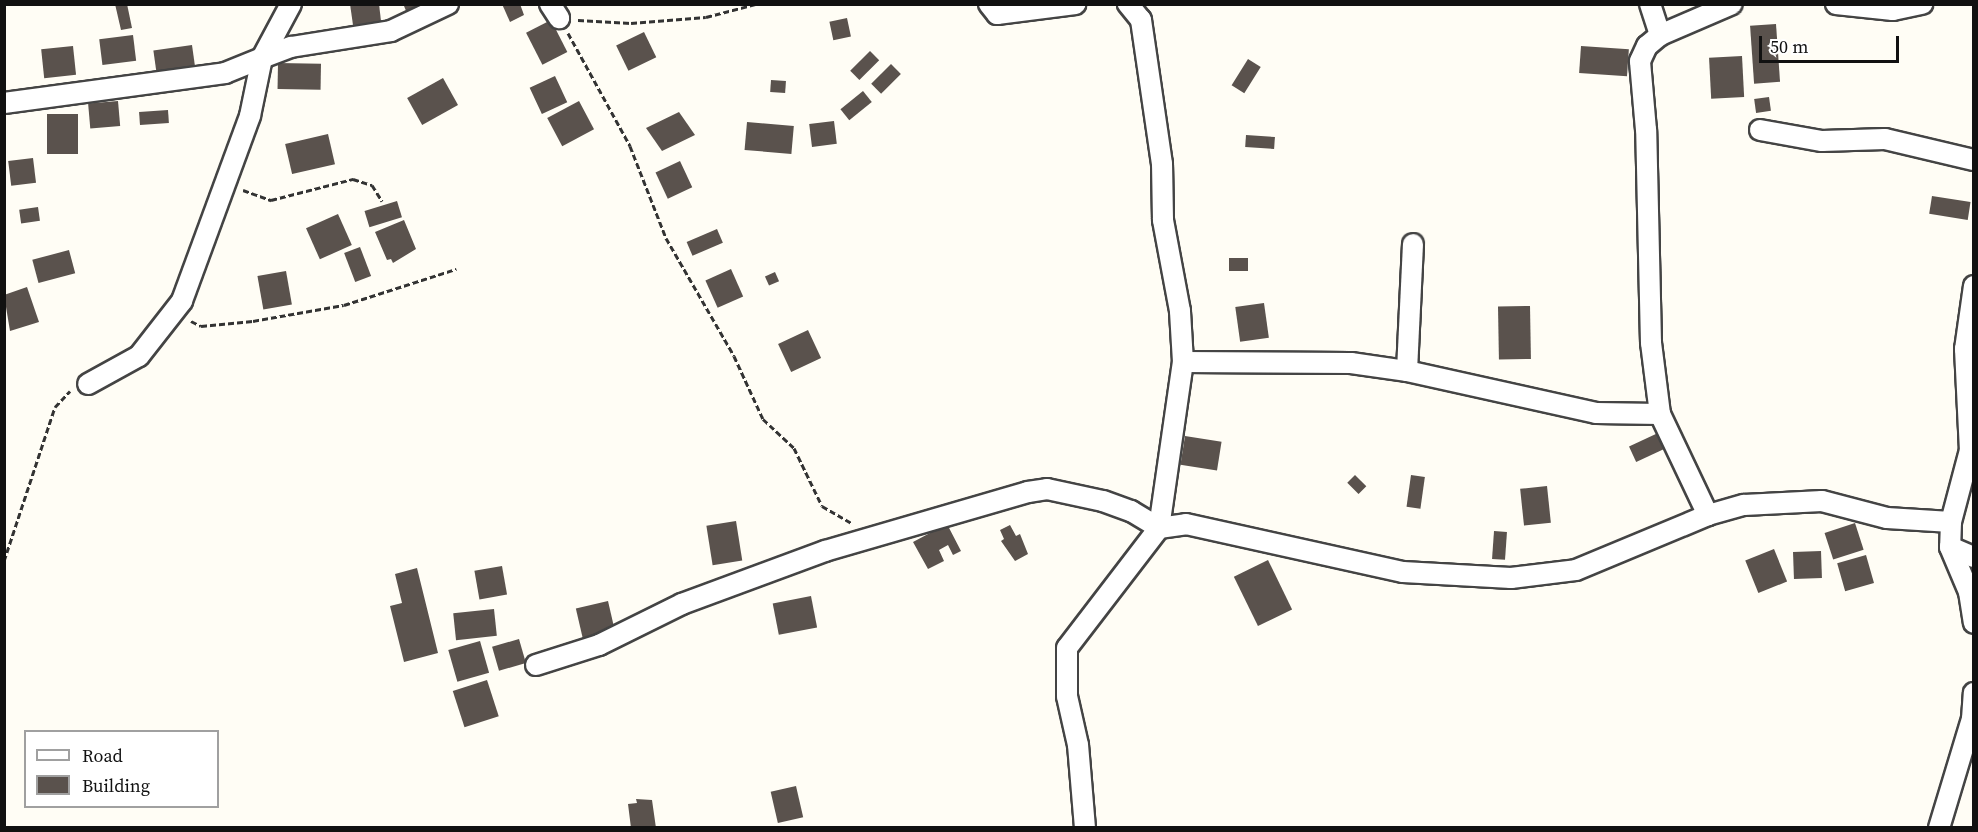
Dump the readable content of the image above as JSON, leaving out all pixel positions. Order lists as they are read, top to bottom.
{
  "legend": ["Road", "Building"],
  "scale_bar": "50 m"
}
